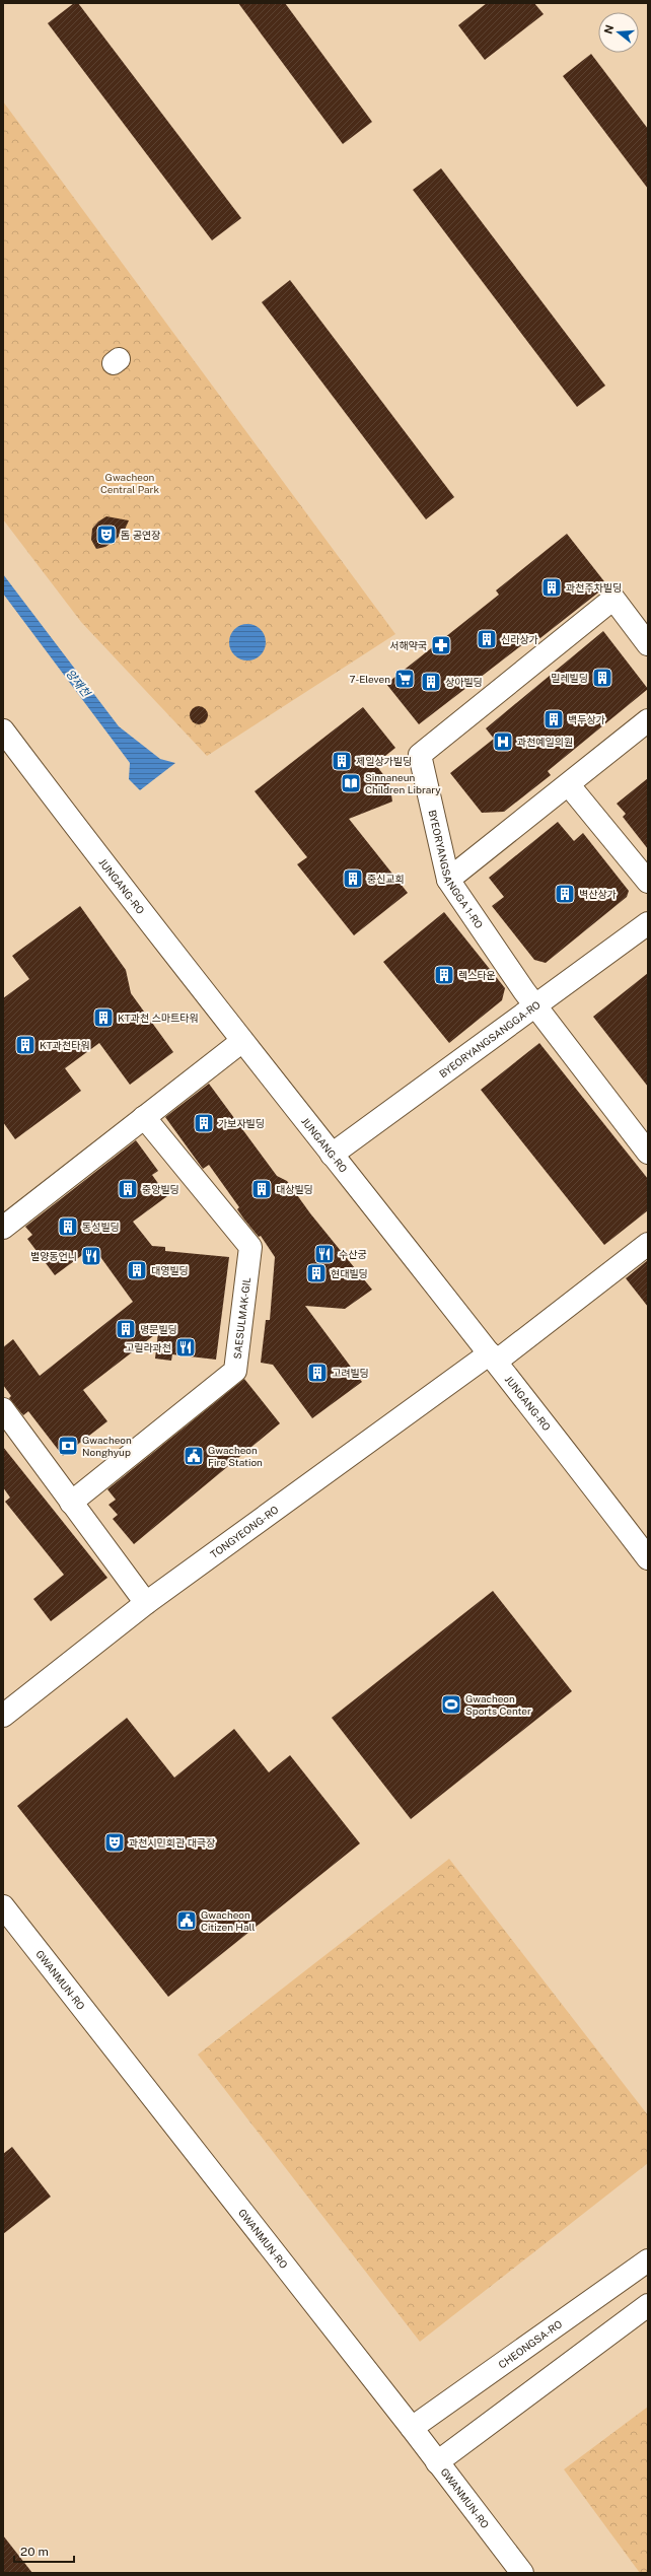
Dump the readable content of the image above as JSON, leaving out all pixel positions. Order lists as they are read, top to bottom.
{
  "streets": {
    "street": [
      "BYEORYANGSANGGA 1-RO",
      "JUNGANG-RO",
      "BYEORYANGSANGGA-RO",
      "SAESULMAK-GIL",
      "TONGYEONG-RO",
      "GWANMUN-RO",
      "CHEONGSA-RO"
    ]
  },
  "crossings": [
    ["BYEORYANGSANGGA 1-RO", "BYEORYANGSANGGA-RO"],
    ["JUNGANG-RO", "BYEORYANGSANGGA-RO"],
    ["JUNGANG-RO", "TONGYEONG-RO"],
    ["GWANMUN-RO", "CHEONGSA-RO"]
  ],
  "water": ["양재천"],
  "parks": ["Gwacheon Central Park"],
  "places": {
    "theatre": ["돔 공연장", "과천시민회관 대극장"],
    "building": [
      "과천주차빌딩",
      "신라상가",
      "밀레빌딩",
      "상아빌딩",
      "백두상가",
      "제일상가빌딩",
      "중신교회",
      "벽산상가",
      "렉스타운",
      "KT과천 스마트타워",
      "KT과천타워",
      "가보자빌딩",
      "중앙빌딩",
      "대상빌딩",
      "동성빌딩",
      "대영빌딩",
      "현대빌딩",
      "명문빌딩",
      "고려빌딩"
    ],
    "pharmacy": ["서해약국"],
    "supermarket": ["7-Eleven"],
    "hospital": ["과천예일의원"],
    "library": ["Sinnaneun Children Library"],
    "restaurant": ["수산궁", "별양동언니", "고릴라과천"],
    "bank": ["Gwacheon Nonghyup"],
    "public building": ["Gwacheon Fire Station", "Gwacheon Citizen Hall"],
    "sports": ["Gwacheon Sports Center"]
  },
  "scale_bar": "20 m",
  "north": "left"
}
